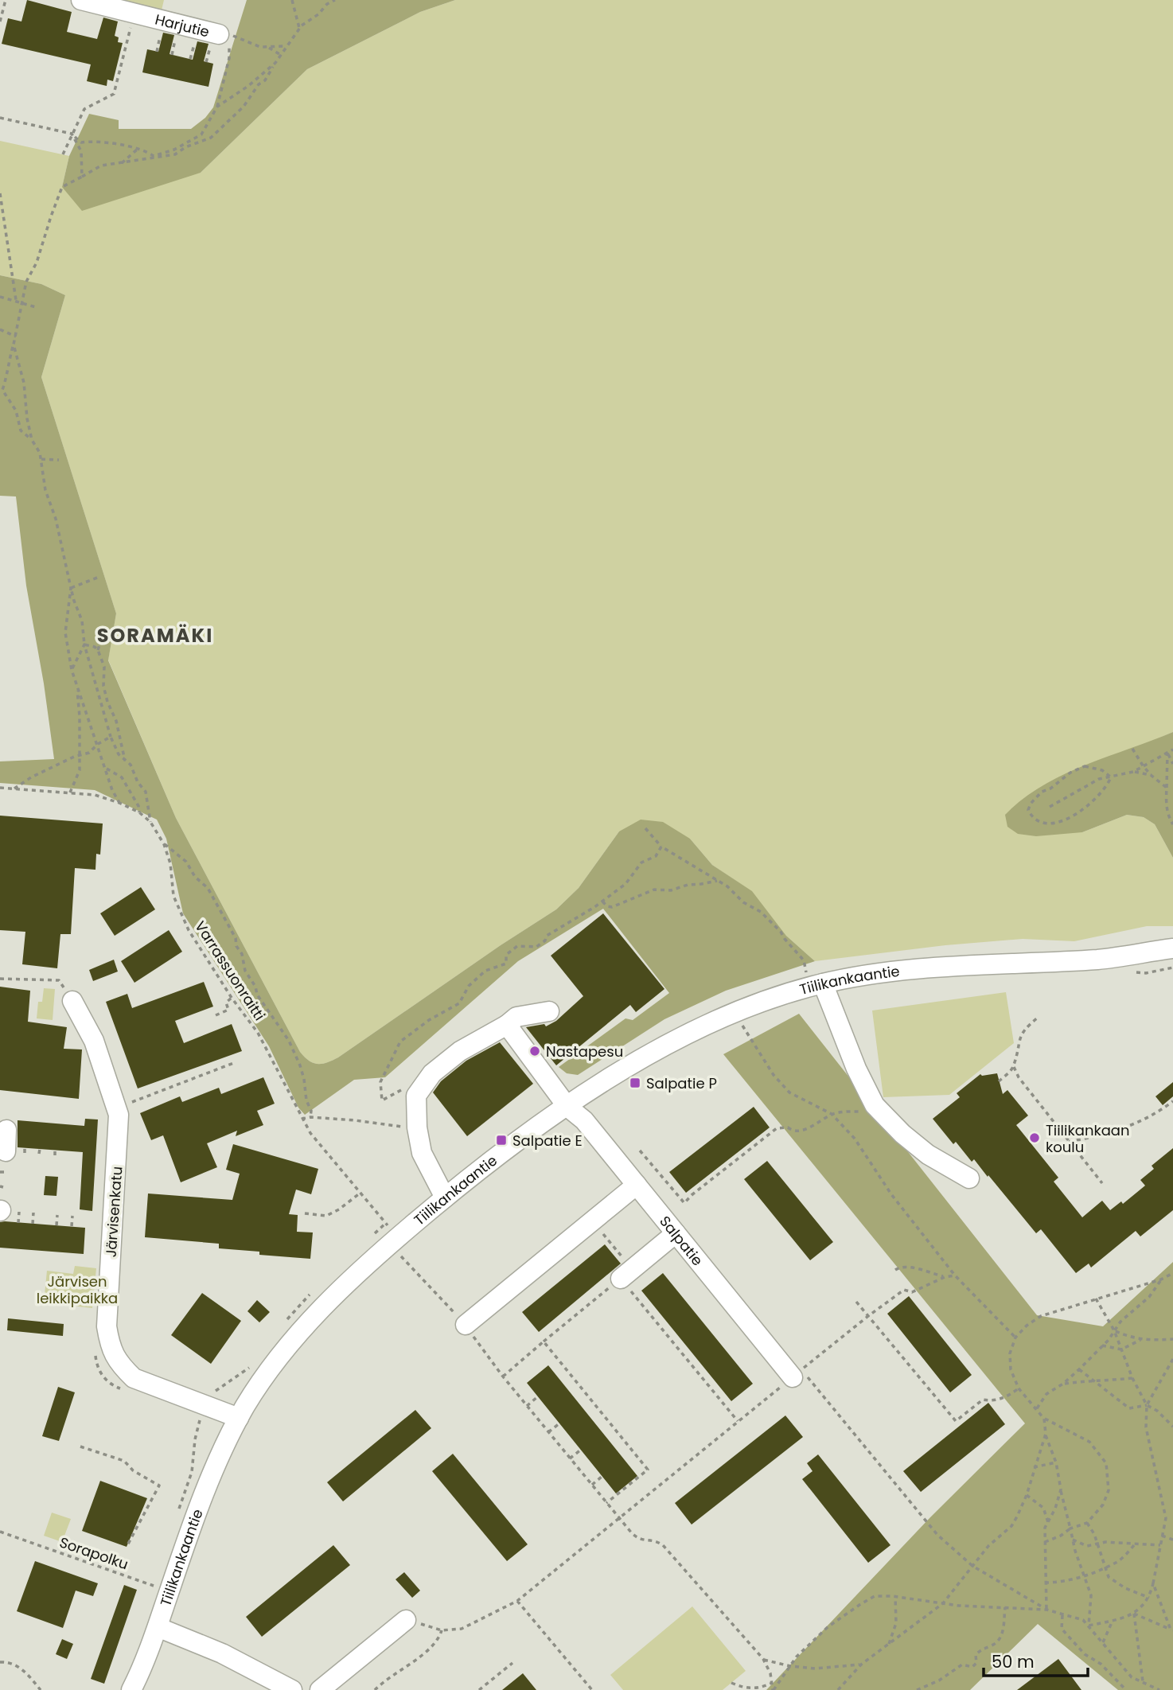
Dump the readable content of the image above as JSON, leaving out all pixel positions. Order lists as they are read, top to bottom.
{
  "streets": {
    "street": [
      "Harjutie",
      "Tiilikankaantie",
      "Järvisenkatu",
      "Salpatie"
    ],
    "path": ["Varrassuonraitti", "Sorapolku"]
  },
  "crossings": [
    ["Varrassuonraitti", "Tiilikankaantie"],
    ["Tiilikankaantie", "Järvisenkatu"],
    ["Tiilikankaantie", "Salpatie"],
    ["Tiilikankaantie", "Sorapolku"]
  ],
  "districts": ["SORAMÄKI"],
  "parks": ["Järvisen leikkipaikka"],
  "places": {
    "other": ["Nastapesu", "Tiilikankaan koulu"],
    "transit": ["Salpatie P", "Salpatie E"]
  },
  "scale_bar": "50 m"
}
